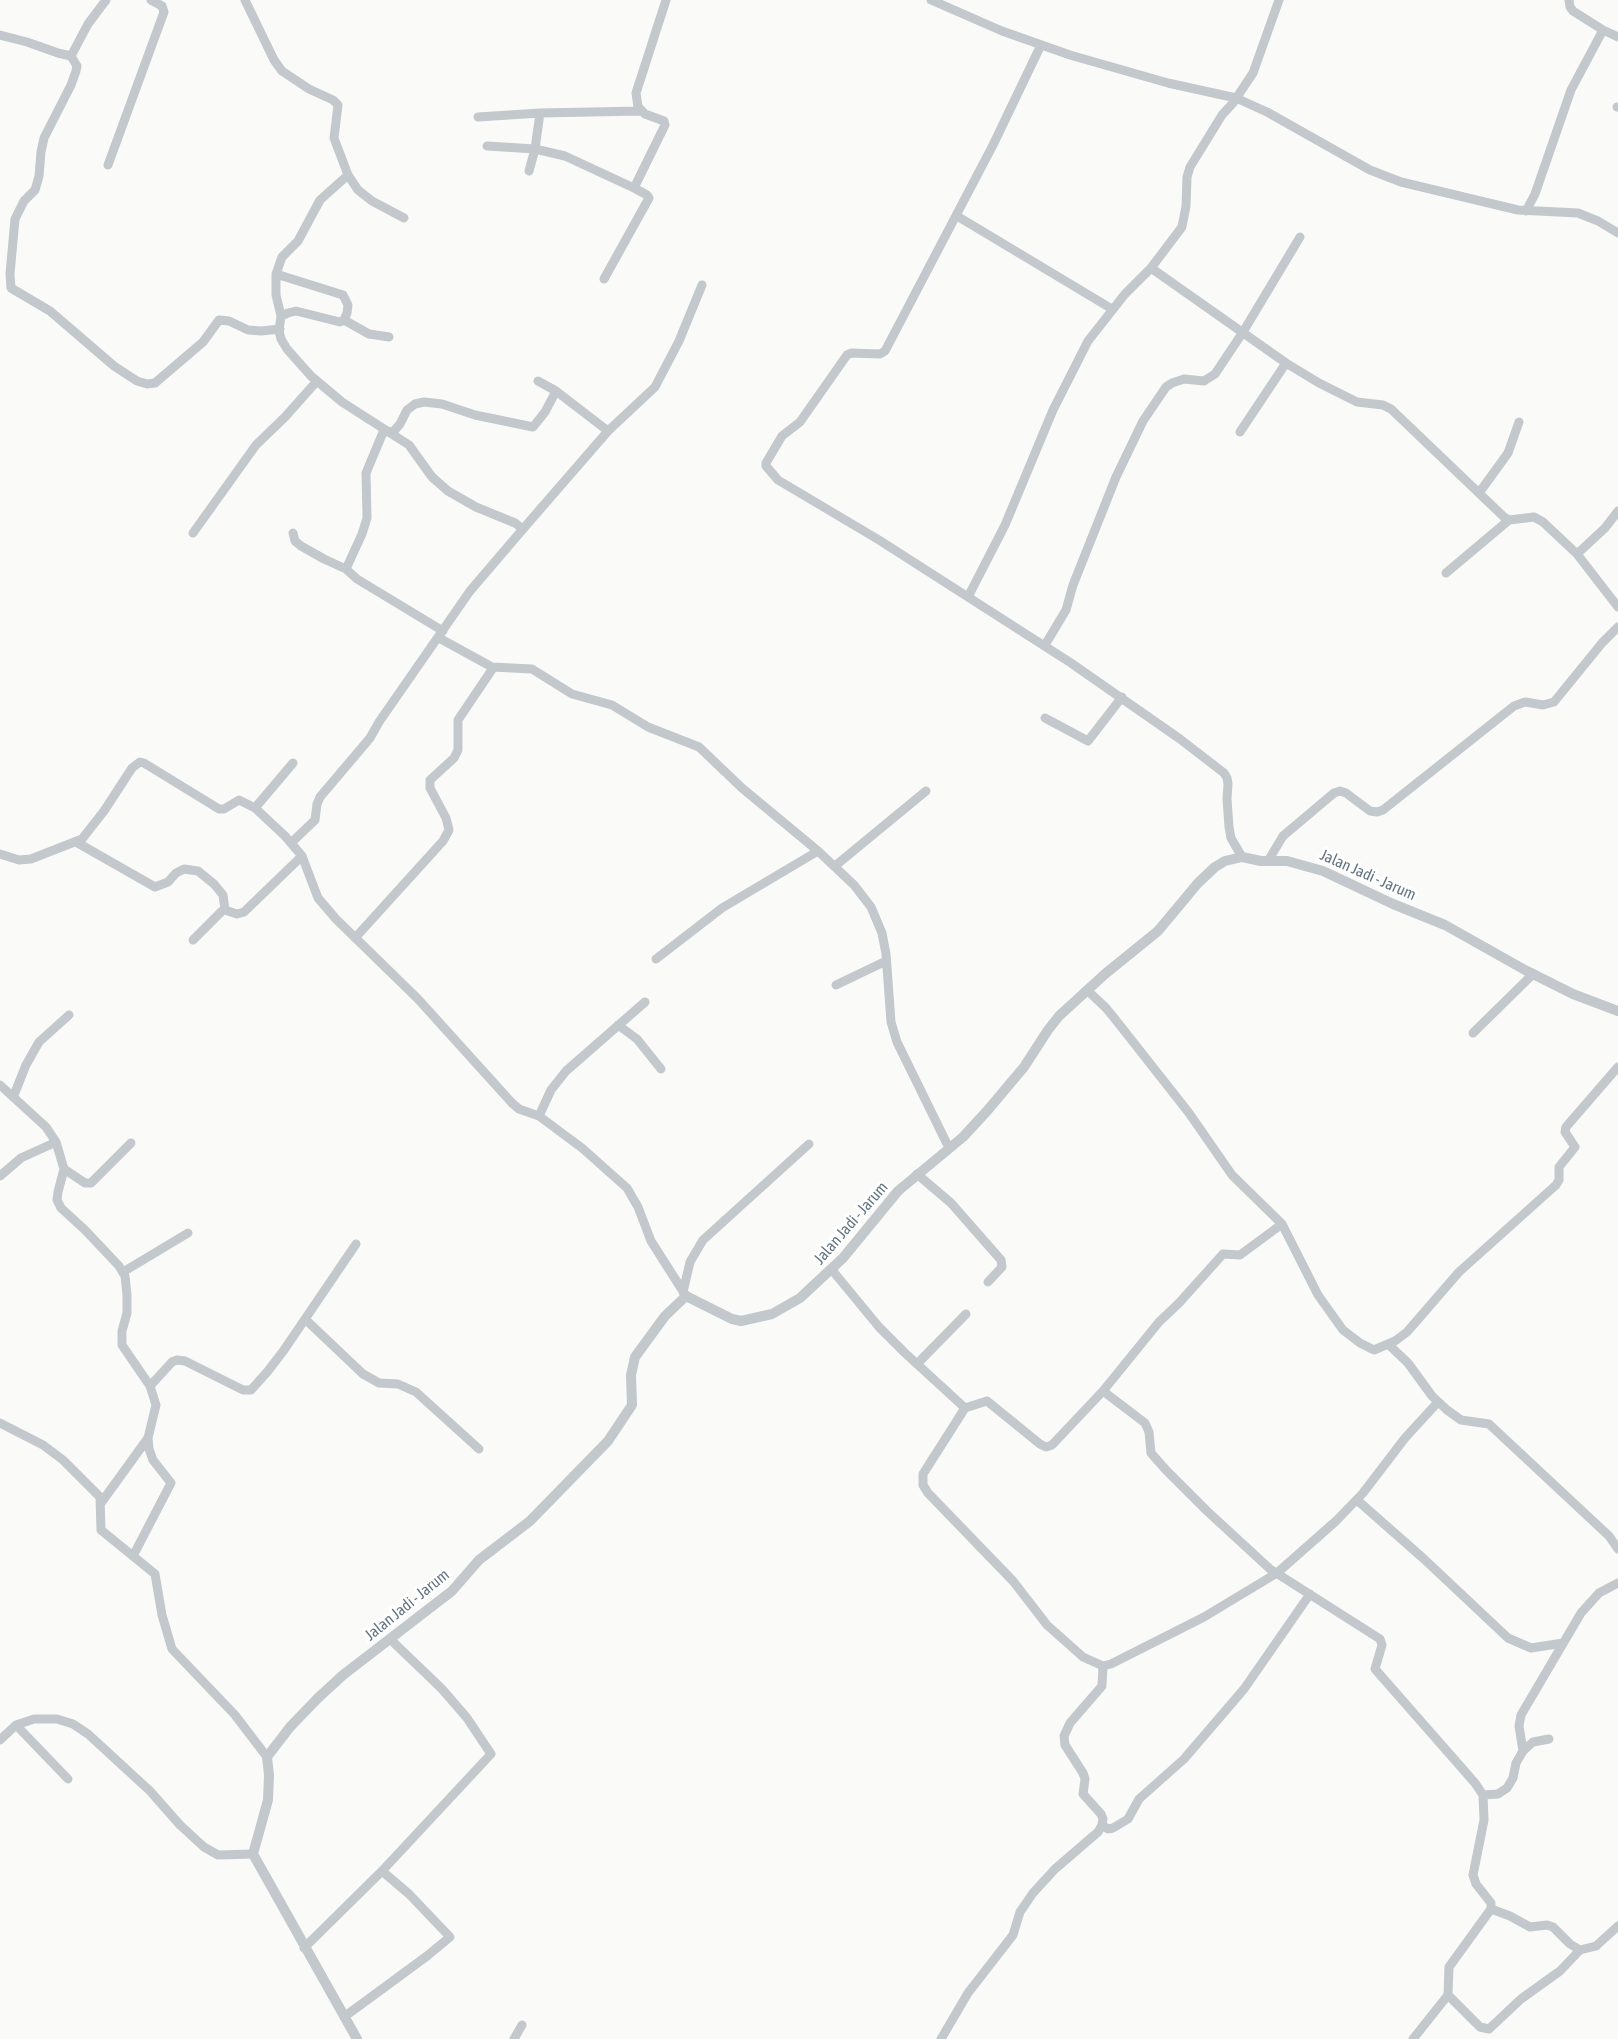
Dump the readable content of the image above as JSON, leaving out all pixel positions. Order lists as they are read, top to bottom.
{
  "streets": {
    "street": ["Jalan Jadi - Jarum"]
  }
}
